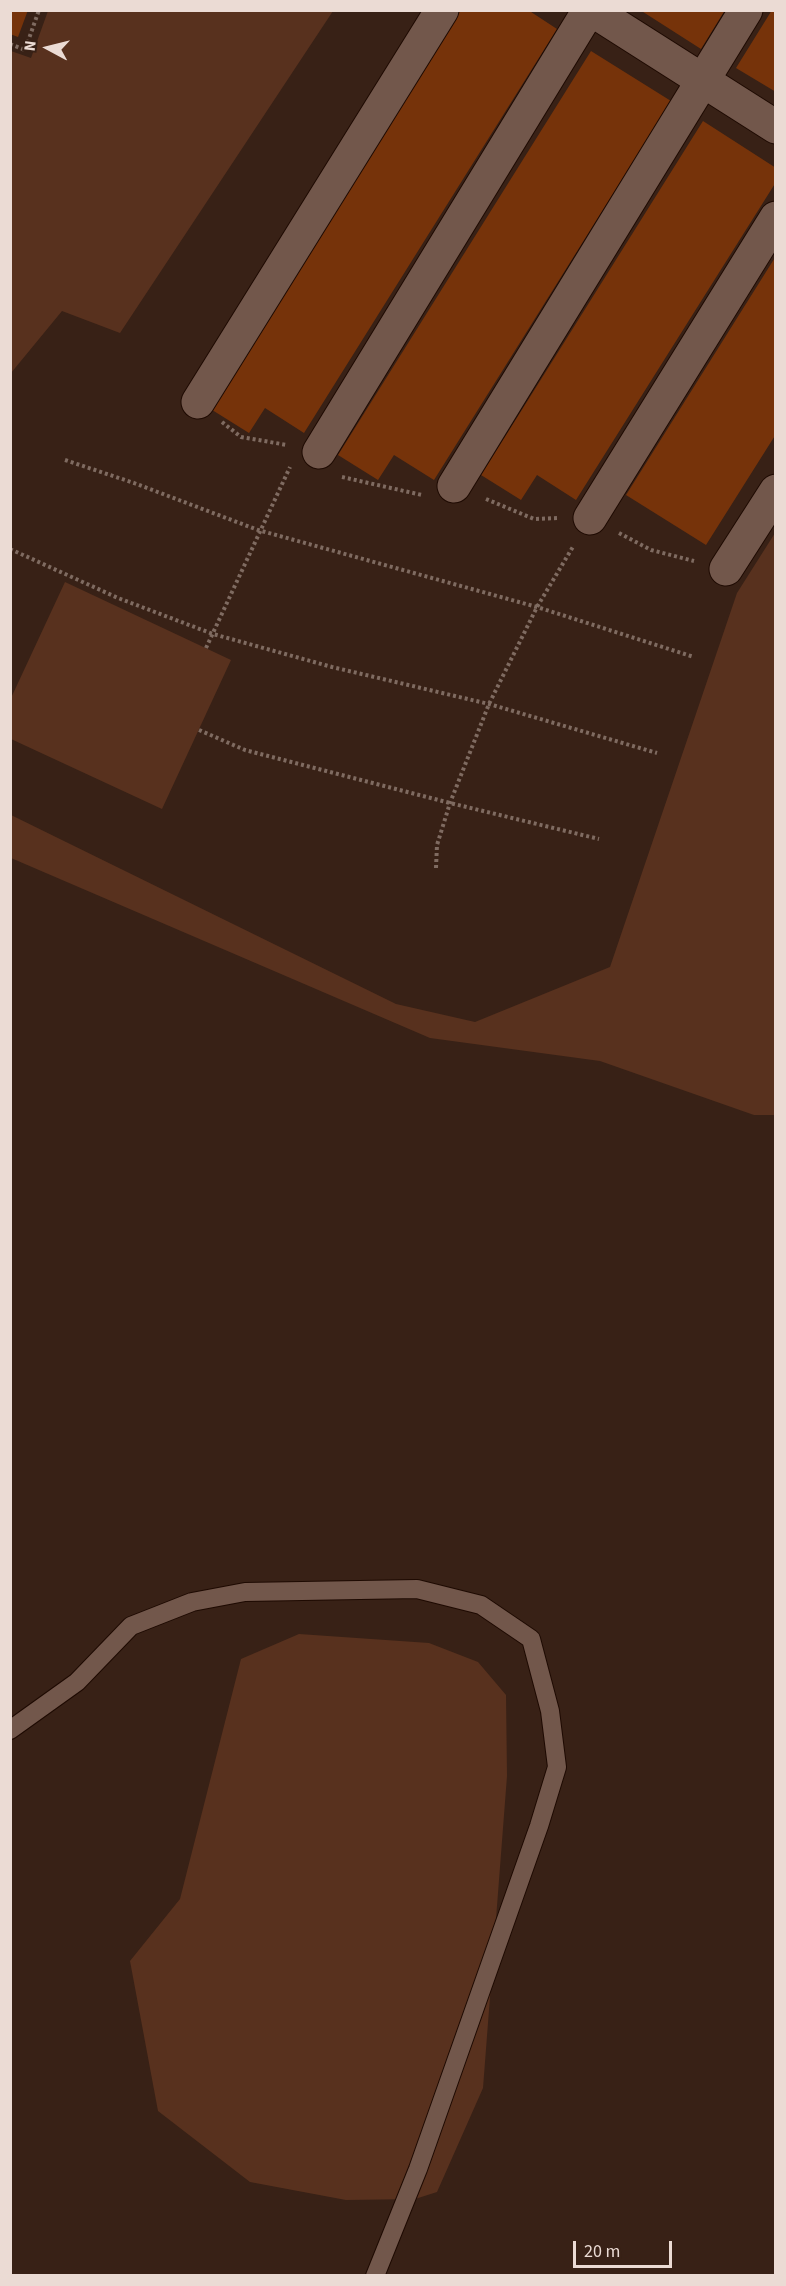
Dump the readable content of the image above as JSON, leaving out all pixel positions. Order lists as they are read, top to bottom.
{
  "scale_bar": "20 m",
  "north": "left"
}
